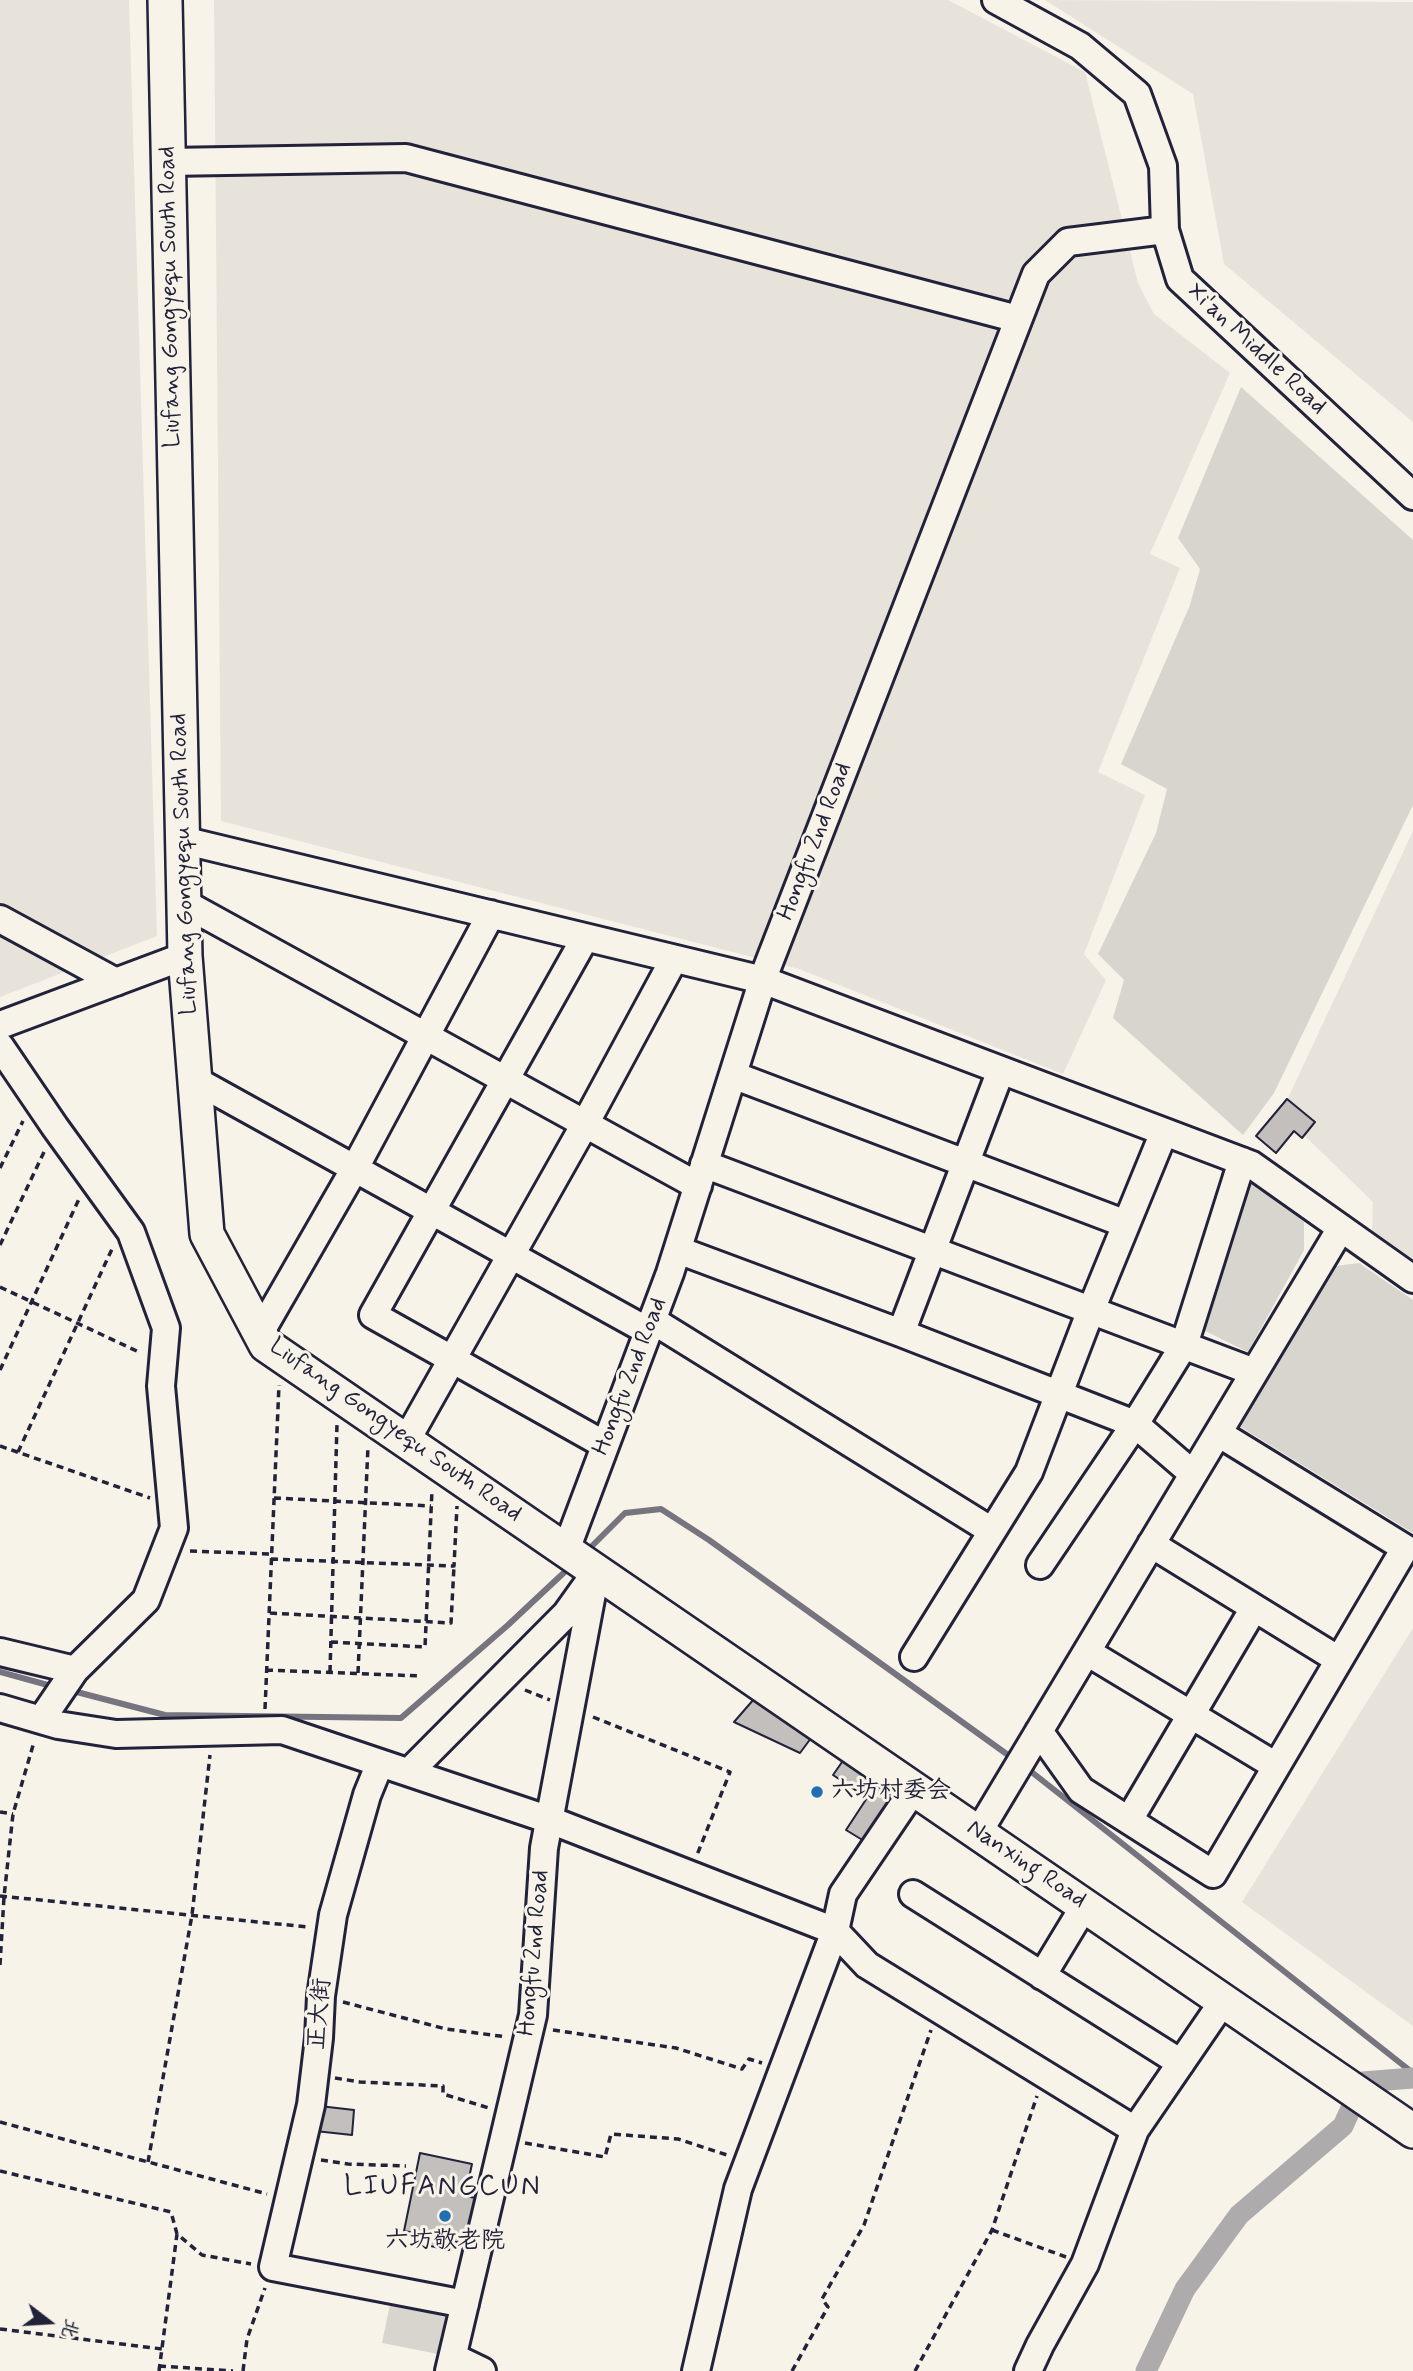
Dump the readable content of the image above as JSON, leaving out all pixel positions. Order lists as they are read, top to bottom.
{
  "streets": {
    "main road": ["Liufang Gongyequ South Road", "Nanxing Road"],
    "street": ["Xi'an Middle Road", "Hongfu 2nd Road", "正大街"]
  },
  "crossings": [
    ["Liufang Gongyequ South Road", "Hongfu 2nd Road"],
    ["Liufang Gongyequ South Road", "Nanxing Road"],
    ["Xi'an Middle Road", "Hongfu 2nd Road"],
    ["Hongfu 2nd Road", "Nanxing Road"]
  ],
  "districts": ["LIUFANGCUN"],
  "places": ["六坊村委会", "六坊敬老院"],
  "north": "right"
}
